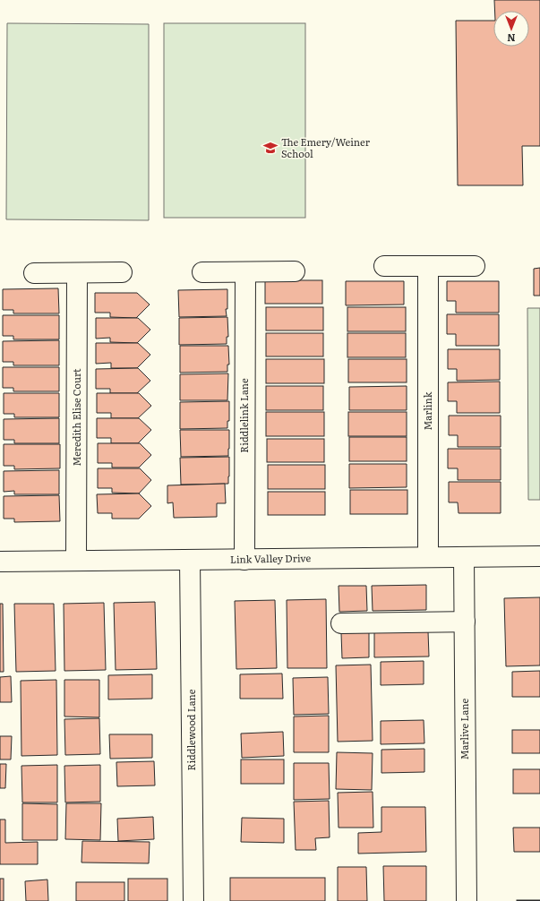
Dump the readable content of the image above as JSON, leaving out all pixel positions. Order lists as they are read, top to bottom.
{
  "streets": {
    "street": [
      "Marlink",
      "Riddlelink Lane",
      "Meredith Elise Court",
      "Link Valley Drive",
      "Marlive Lane",
      "Riddlewood Lane"
    ]
  },
  "crossings": [
    ["Marlink", "Link Valley Drive"],
    ["Riddlelink Lane", "Link Valley Drive"],
    ["Meredith Elise Court", "Link Valley Drive"],
    ["Link Valley Drive", "Marlive Lane"],
    ["Link Valley Drive", "Riddlewood Lane"]
  ],
  "places": {
    "school or university": ["The Emery/Weiner School"]
  },
  "north": "bottom"
}
